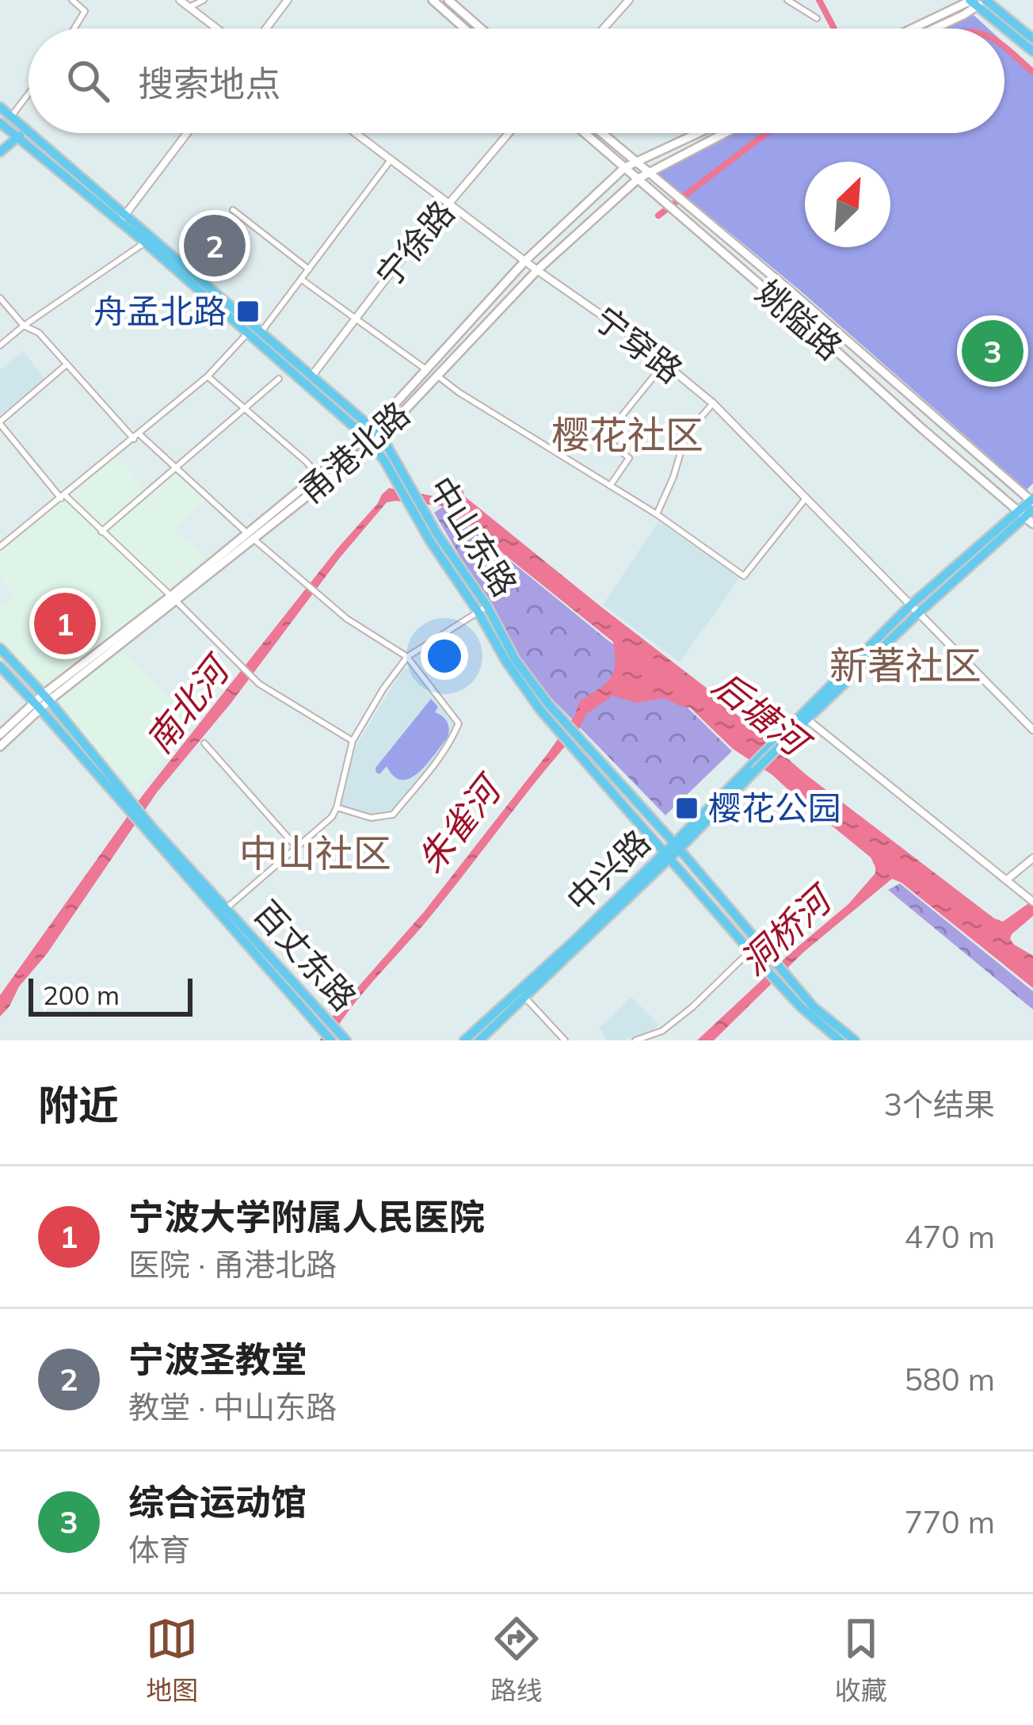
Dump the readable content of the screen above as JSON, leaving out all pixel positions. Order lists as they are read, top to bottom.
{
  "streets": {
    "main road": [
      "姚隘路",
      "甬港北路",
      "中山东路",
      "中兴路",
      "百丈东路"
    ],
    "street": ["宁徐路", "宁穿路"]
  },
  "crossings": [
    ["宁徐路", "宁穿路"],
    ["宁徐路", "中山东路"],
    ["姚隘路", "甬港北路"],
    ["姚隘路", "中兴路"],
    ["宁穿路", "甬港北路"],
    ["宁穿路", "中兴路"],
    ["甬港北路", "中山东路"],
    ["甬港北路", "百丈东路"],
    ["中山东路", "中兴路"]
  ],
  "districts": ["樱花社区", "新著社区", "中山社区"],
  "water": [
    "南北河",
    "后塘河",
    "朱雀河",
    "洞桥河"
  ],
  "places": {
    "transit": ["舟孟北路", "樱花公园"]
  },
  "scale_bar": "200 m",
  "north": "top right",
  "page": {
    "search": "搜索地点",
    "pins": ["2", "3", "1"],
    "scale": "200 m",
    "heading": ["附近", "3个结果"],
    "list": [
      {
        "mark": "1",
        "name": "宁波大学附属人民医院",
        "note": "医院 · 甬港北路",
        "value": "470 m"
      },
      {
        "mark": "2",
        "name": "宁波圣教堂",
        "note": "教堂 · 中山东路",
        "value": "580 m"
      },
      {
        "mark": "3",
        "name": "综合运动馆",
        "note": "体育",
        "value": "770 m"
      }
    ],
    "nav": ["地图", "路线", "收藏"]
  }
}
